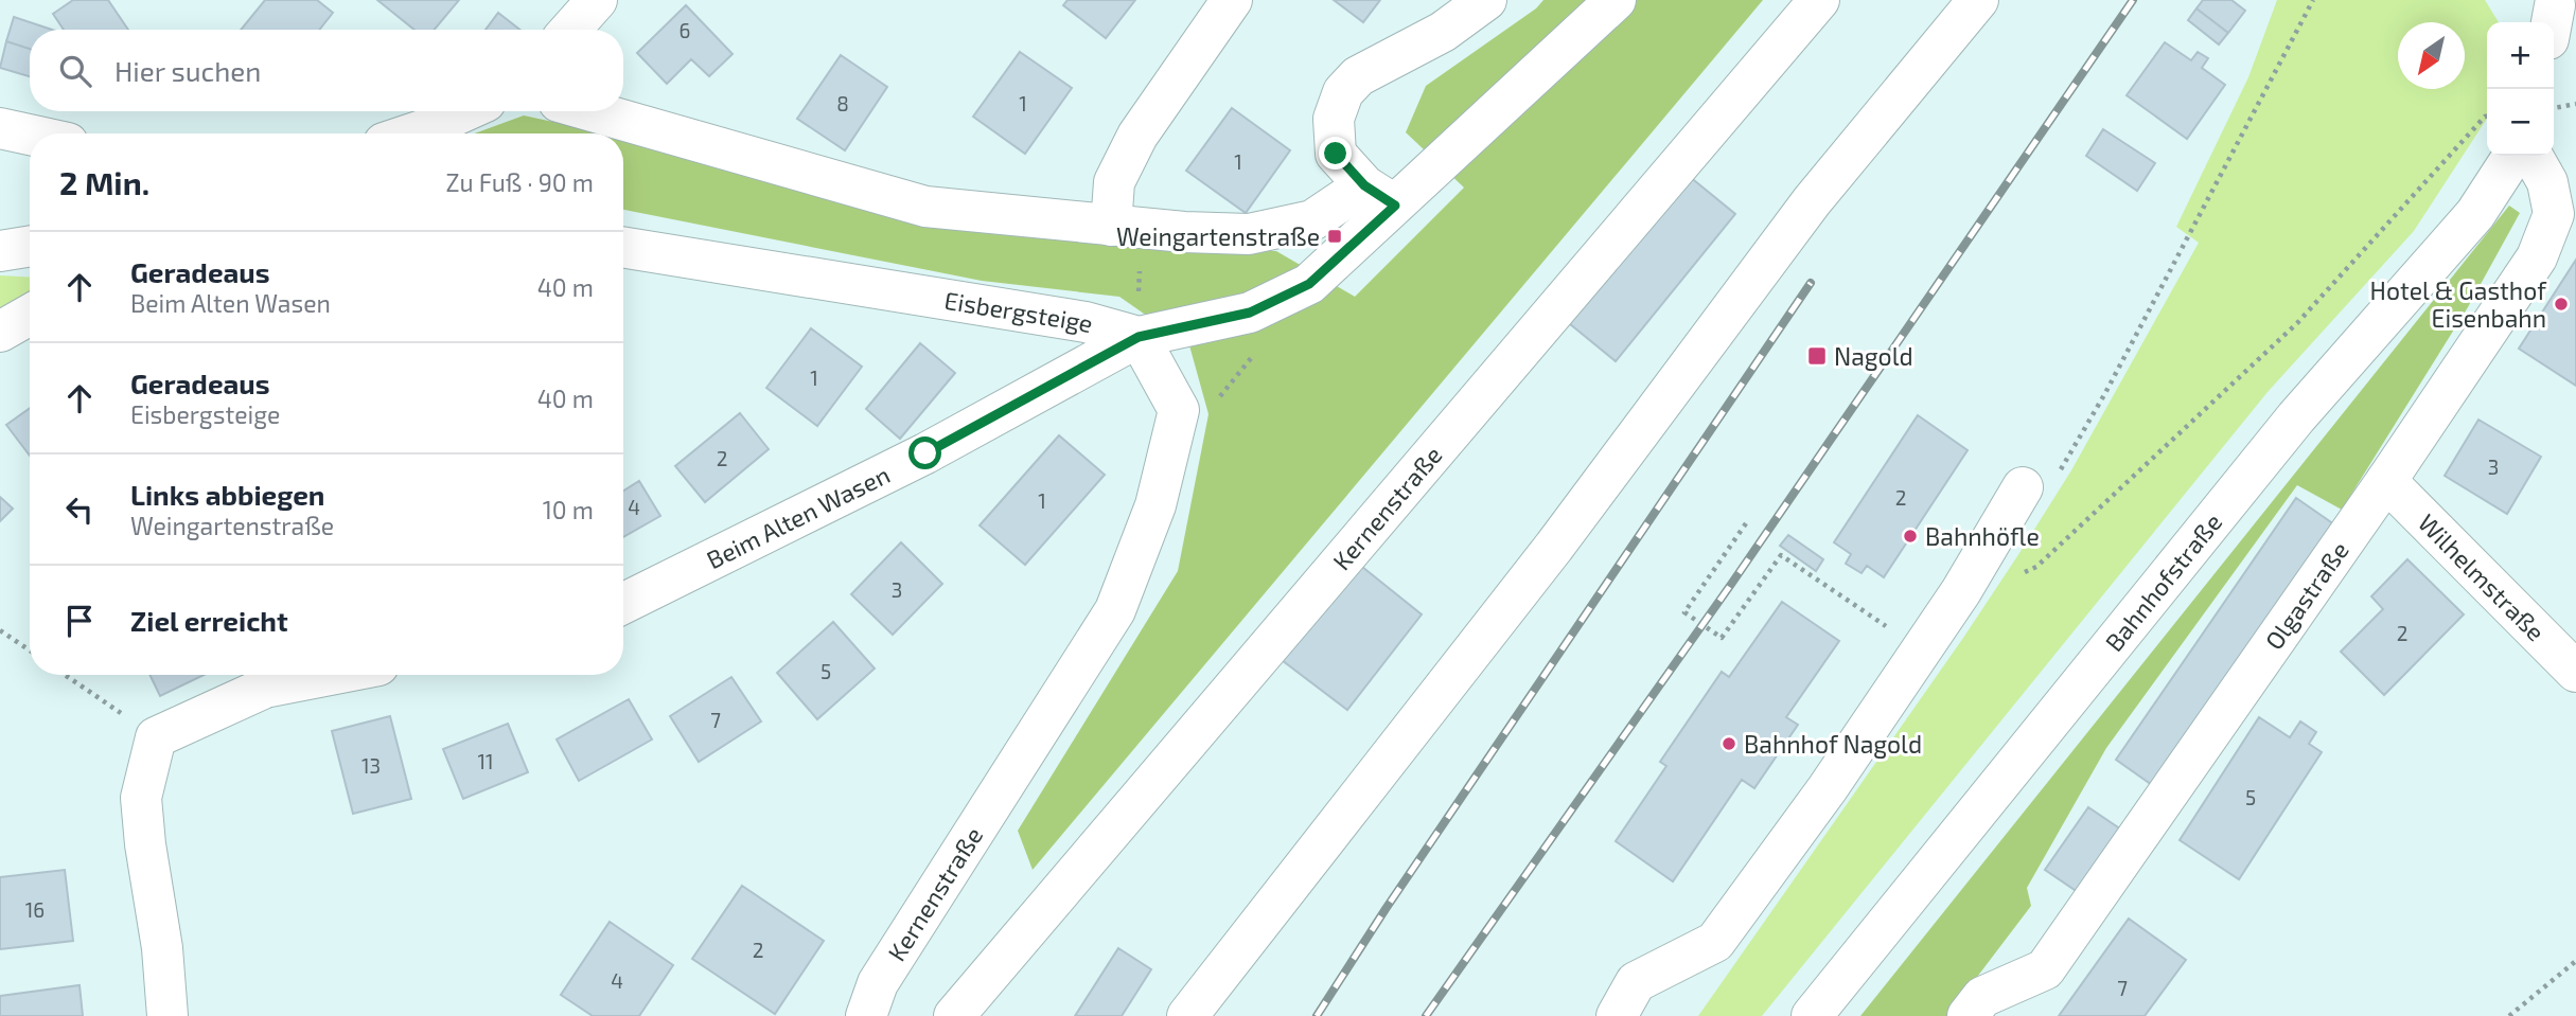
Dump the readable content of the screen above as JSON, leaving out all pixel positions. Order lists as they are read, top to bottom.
{
  "streets": {
    "street": [
      "Eisbergsteige",
      "Kernenstraße",
      "Beim Alten Wasen",
      "Wilhelmstraße",
      "Bahnhofstraße",
      "Olgastraße"
    ]
  },
  "crossings": [
    ["Eisbergsteige", "Kernenstraße"],
    ["Eisbergsteige", "Beim Alten Wasen"],
    ["Kernenstraße", "Beim Alten Wasen"],
    ["Wilhelmstraße", "Olgastraße"]
  ],
  "places": {
    "transit": ["Weingartenstraße", "Nagold"],
    "other": ["Hotel & Gasthof Eisenbahn", "Bahnhöfle", "Bahnhof Nagold"]
  },
  "house_numbers": [
    "6",
    "8",
    "1",
    "1",
    "1",
    "2",
    "3",
    "2",
    "1",
    "4",
    "3",
    "2",
    "5",
    "7",
    "11",
    "13",
    "5",
    "16",
    "2",
    "4",
    "7"
  ],
  "north": "bottom left",
  "page": {
    "map_buttons": ["+", "−"],
    "search": "Hier suchen",
    "heading": ["2 Min.", "Zu Fuß · 90 m"],
    "list": [
      ["Geradeaus", "Beim Alten Wasen", "40 m"],
      ["Geradeaus", "Eisbergsteige", "40 m"],
      ["Links abbiegen", "Weingartenstraße", "10 m"],
      "Ziel erreicht"
    ]
  }
}
